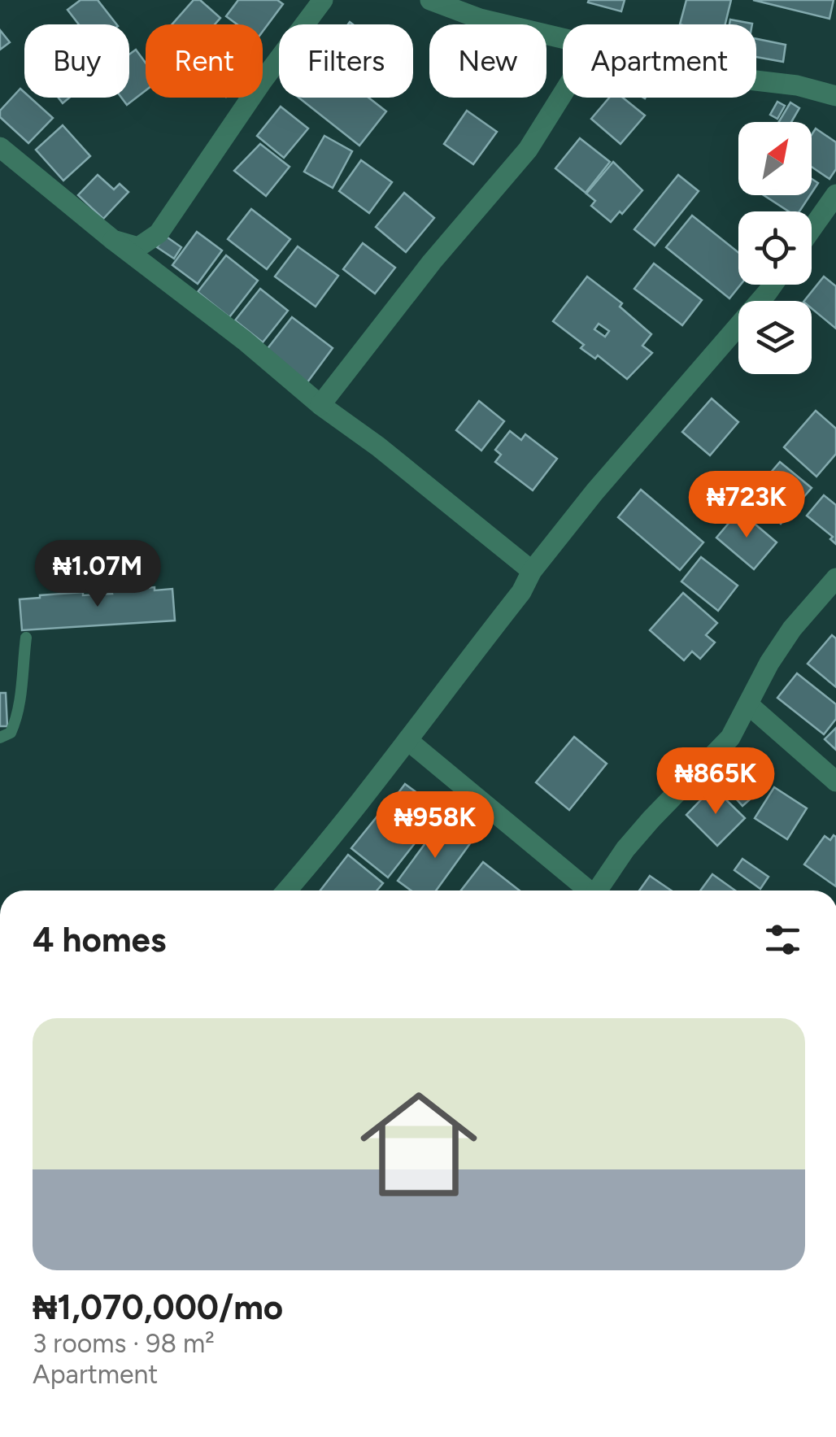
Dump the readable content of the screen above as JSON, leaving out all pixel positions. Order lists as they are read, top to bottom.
{
  "north": "top right",
  "page": {
    "chip": [
      "Buy",
      "Rent",
      "Filters",
      "New",
      "Apartment"
    ],
    "price": [
      "₦723K",
      "₦1.07M",
      "₦865K",
      "₦958K"
    ],
    "heading": "4 homes",
    "list": [
      {
        "name": "₦1,070,000/mo",
        "note": "3 rooms · 98 m² · Apartment"
      }
    ]
  }
}
